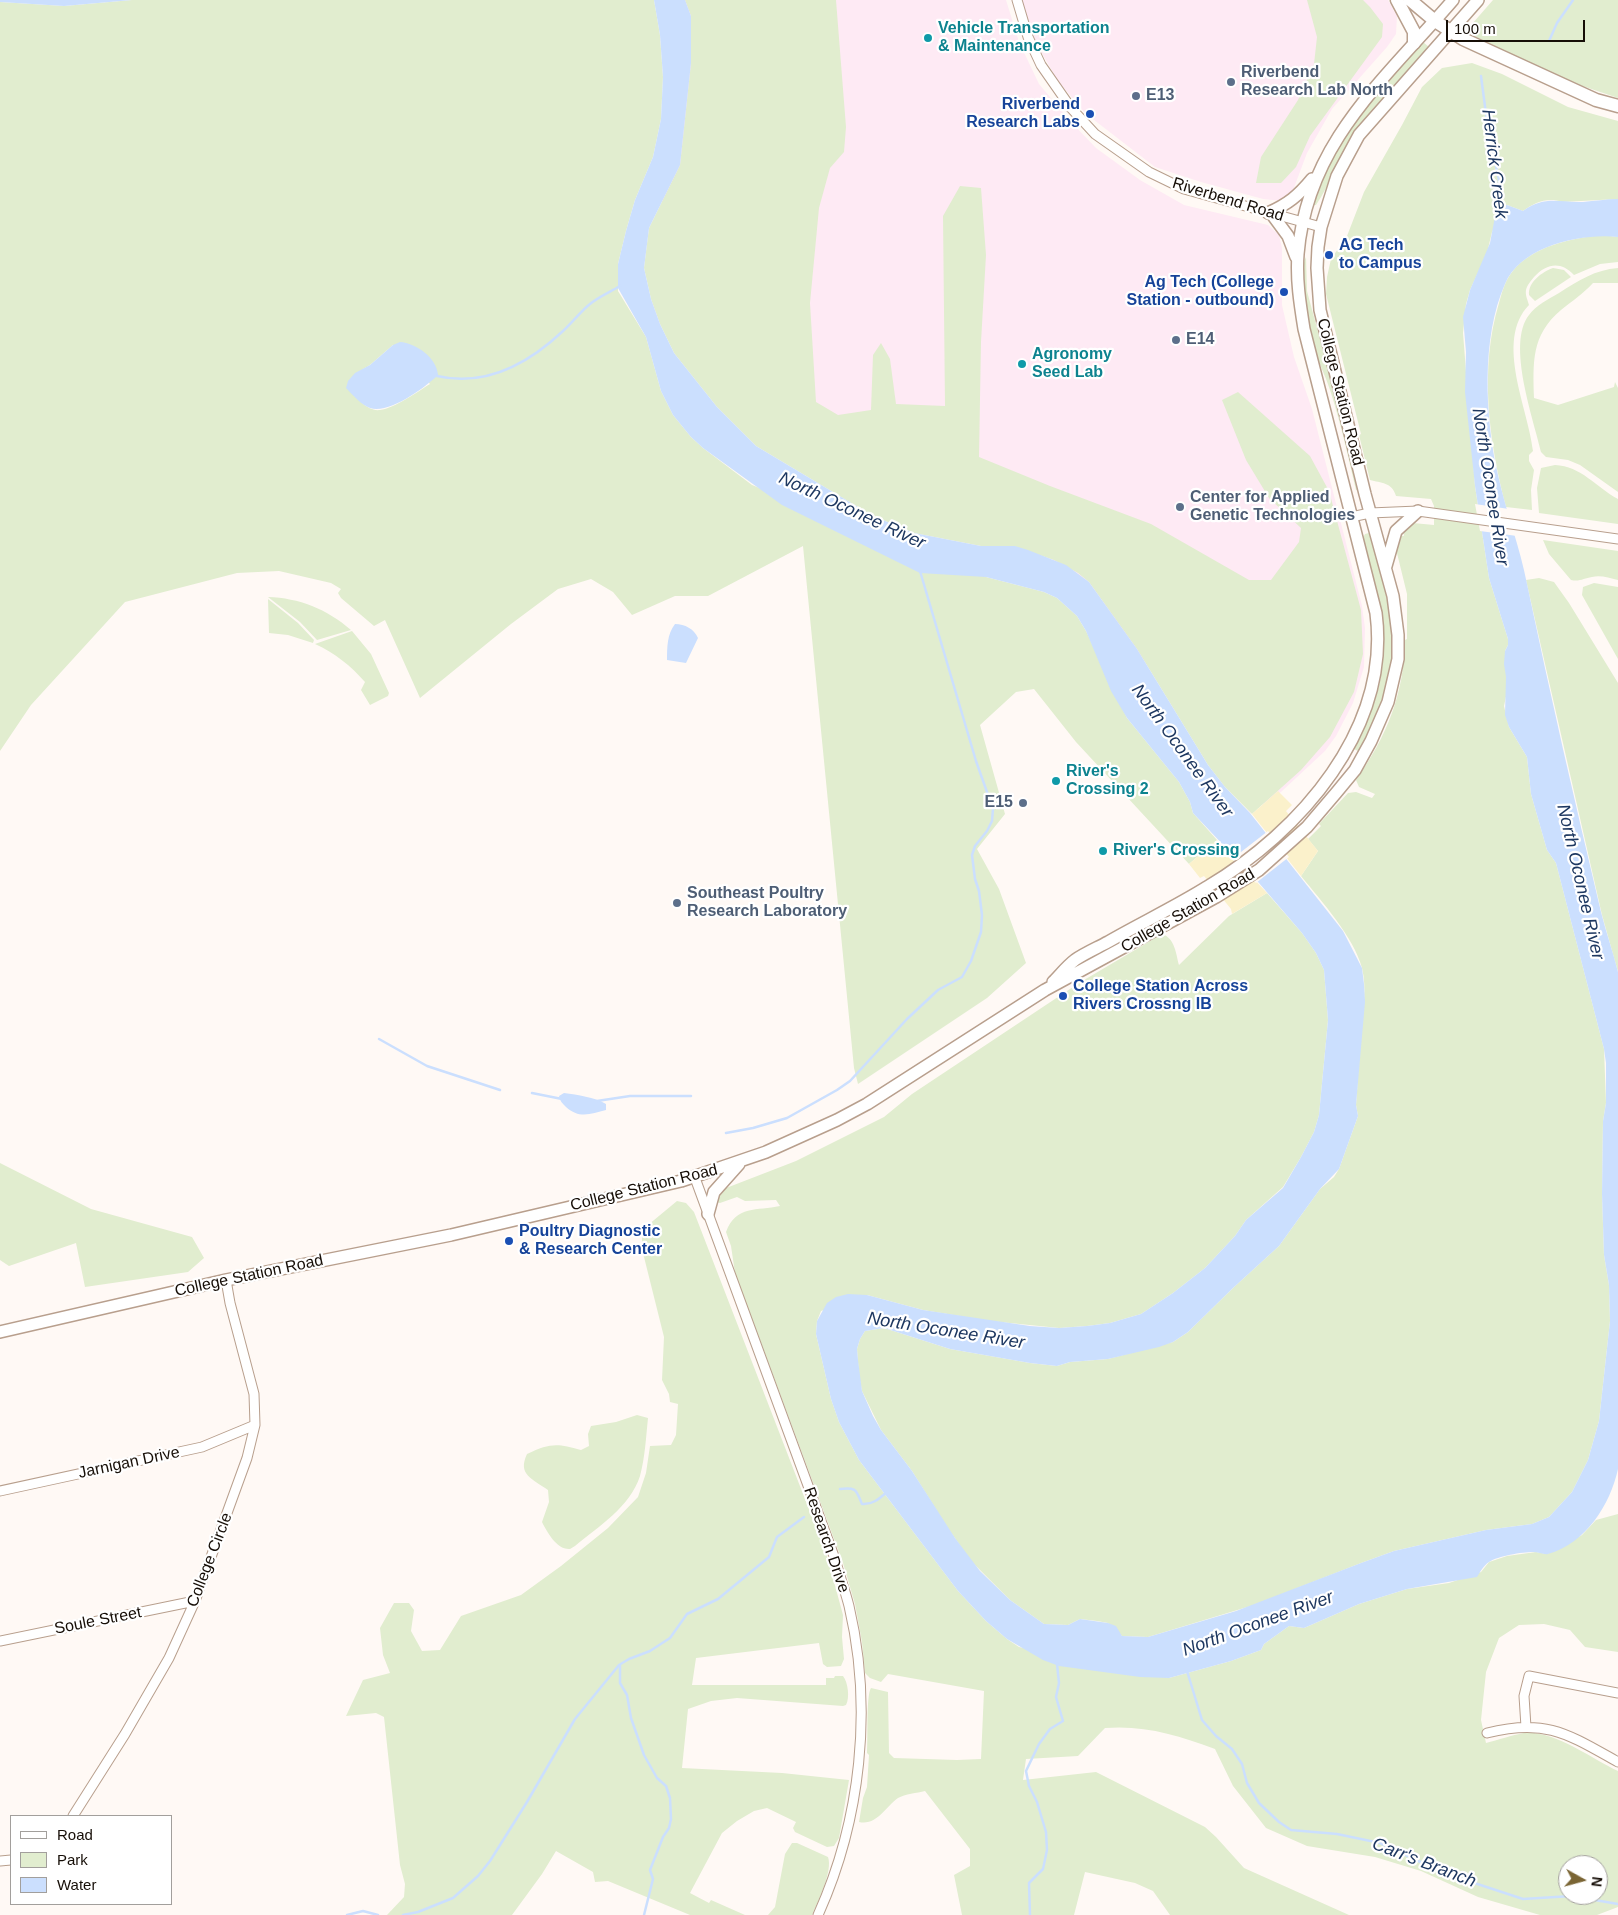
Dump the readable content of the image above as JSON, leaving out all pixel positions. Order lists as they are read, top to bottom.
{
  "streets": {
    "main road": ["College Station Road"],
    "street": [
      "Riverbend Road",
      "Jarnigan Drive",
      "Research Drive",
      "College Circle",
      "Soule Street"
    ]
  },
  "crossings": [
    ["Riverbend Road", "College Station Road"],
    ["College Station Road", "Research Drive"],
    ["College Station Road", "College Circle"],
    ["Jarnigan Drive", "College Circle"],
    ["College Circle", "Soule Street"]
  ],
  "water": ["Herrick Creek", "North Oconee River", "Carr's Branch"],
  "places": [
    "Vehicle Transportation & Maintenance",
    "Riverbend Research Lab North",
    "E13",
    "Riverbend Research Labs",
    "AG Tech to Campus",
    "Ag Tech (College Station - outbound)",
    "E14",
    "Agronomy Seed Lab",
    "Center for Applied Genetic Technologies",
    "River's Crossing 2",
    "E15",
    "River's Crossing",
    "Southeast Poultry Research Laboratory",
    "College Station Across Rivers Crossng IB",
    "Poultry Diagnostic & Research Center"
  ],
  "legend": ["Road", "Park", "Water"],
  "scale_bar": "100 m",
  "north": "right"
}
